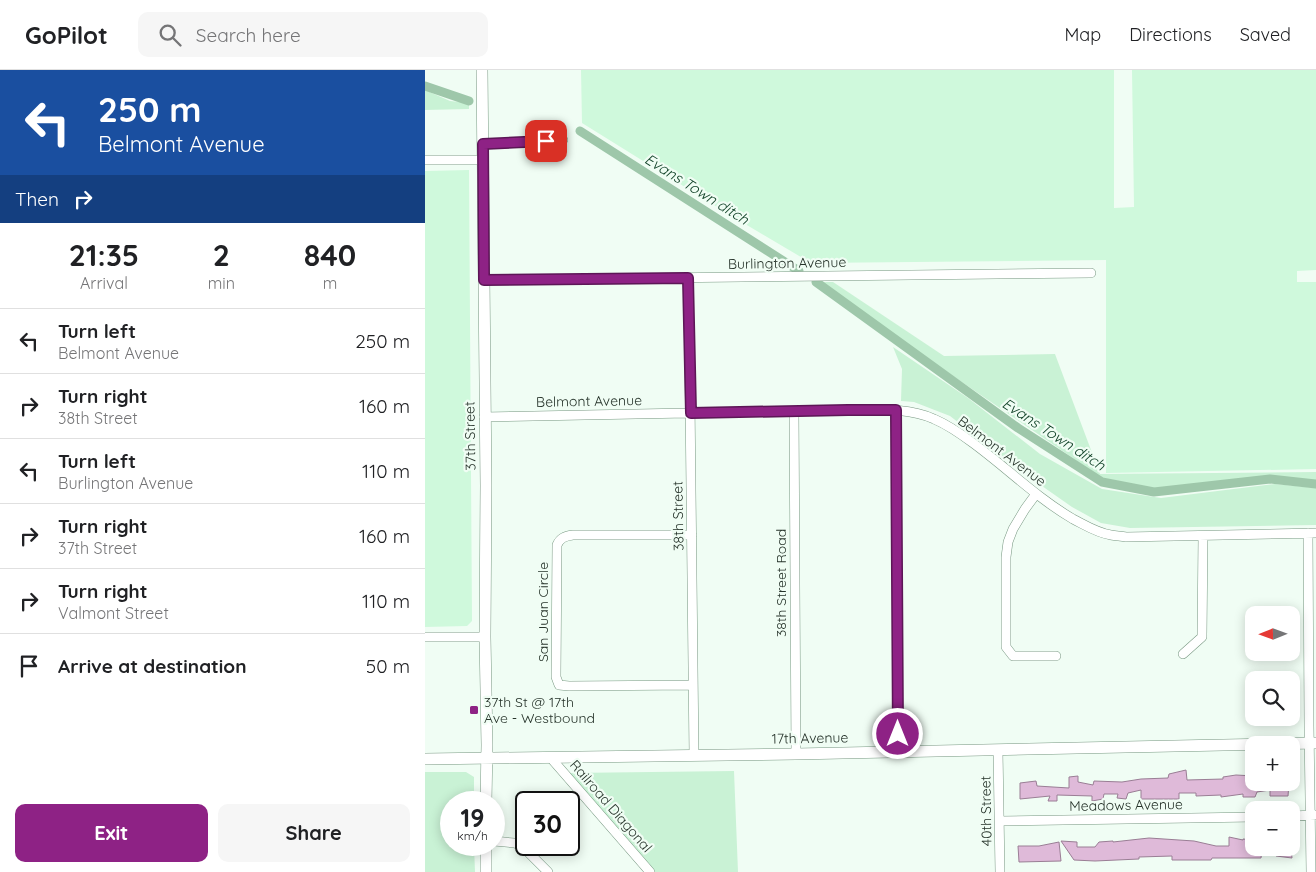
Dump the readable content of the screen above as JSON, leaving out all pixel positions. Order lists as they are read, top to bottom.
{
  "streets": {
    "main road": ["37th Street", "17th Avenue"],
    "street": [
      "Burlington Avenue",
      "Belmont Avenue",
      "38th Street",
      "38th Street Road",
      "San Juan Circle",
      "Meadows Avenue",
      "Railroad Diagonal",
      "40th Street"
    ]
  },
  "crossings": [
    ["Burlington Avenue", "37th Street"],
    ["Burlington Avenue", "38th Street"],
    ["Belmont Avenue", "37th Street"],
    ["Belmont Avenue", "38th Street"],
    ["Belmont Avenue", "38th Street Road"],
    ["37th Street", "17th Avenue"],
    ["38th Street", "San Juan Circle"],
    ["38th Street", "17th Avenue"],
    ["38th Street Road", "17th Avenue"],
    ["17th Avenue", "Railroad Diagonal"],
    ["17th Avenue", "40th Street"],
    ["Meadows Avenue", "40th Street"]
  ],
  "water": ["Evans Town ditch"],
  "places": {
    "transit": ["37th St @ 17th Ave - Westbound"]
  },
  "north": "left",
  "page": {
    "header": "GoPilot",
    "search": "Search here",
    "nav": ["Map", "Directions", "Saved"],
    "turn": ["250 m", "Belmont Avenue"],
    "then": "Then",
    "eta": [
      "21:35",
      "Arrival",
      "2",
      "min",
      "840",
      "m"
    ],
    "list": [
      {
        "name": "Turn left",
        "note": "Belmont Avenue",
        "value": "250 m"
      },
      {
        "name": "Turn right",
        "note": "38th Street",
        "value": "160 m"
      },
      {
        "name": "Turn left",
        "note": "Burlington Avenue",
        "value": "110 m"
      },
      {
        "name": "Turn right",
        "note": "37th Street",
        "value": "160 m"
      },
      {
        "name": "Turn right",
        "note": "Valmont Street",
        "value": "110 m"
      },
      {
        "name": "Arrive at destination",
        "value": "50 m"
      }
    ],
    "map_buttons": ["+", "−"],
    "speed": "19 km/h",
    "limit": "30",
    "buttons": ["Exit", "Share"]
  }
}
